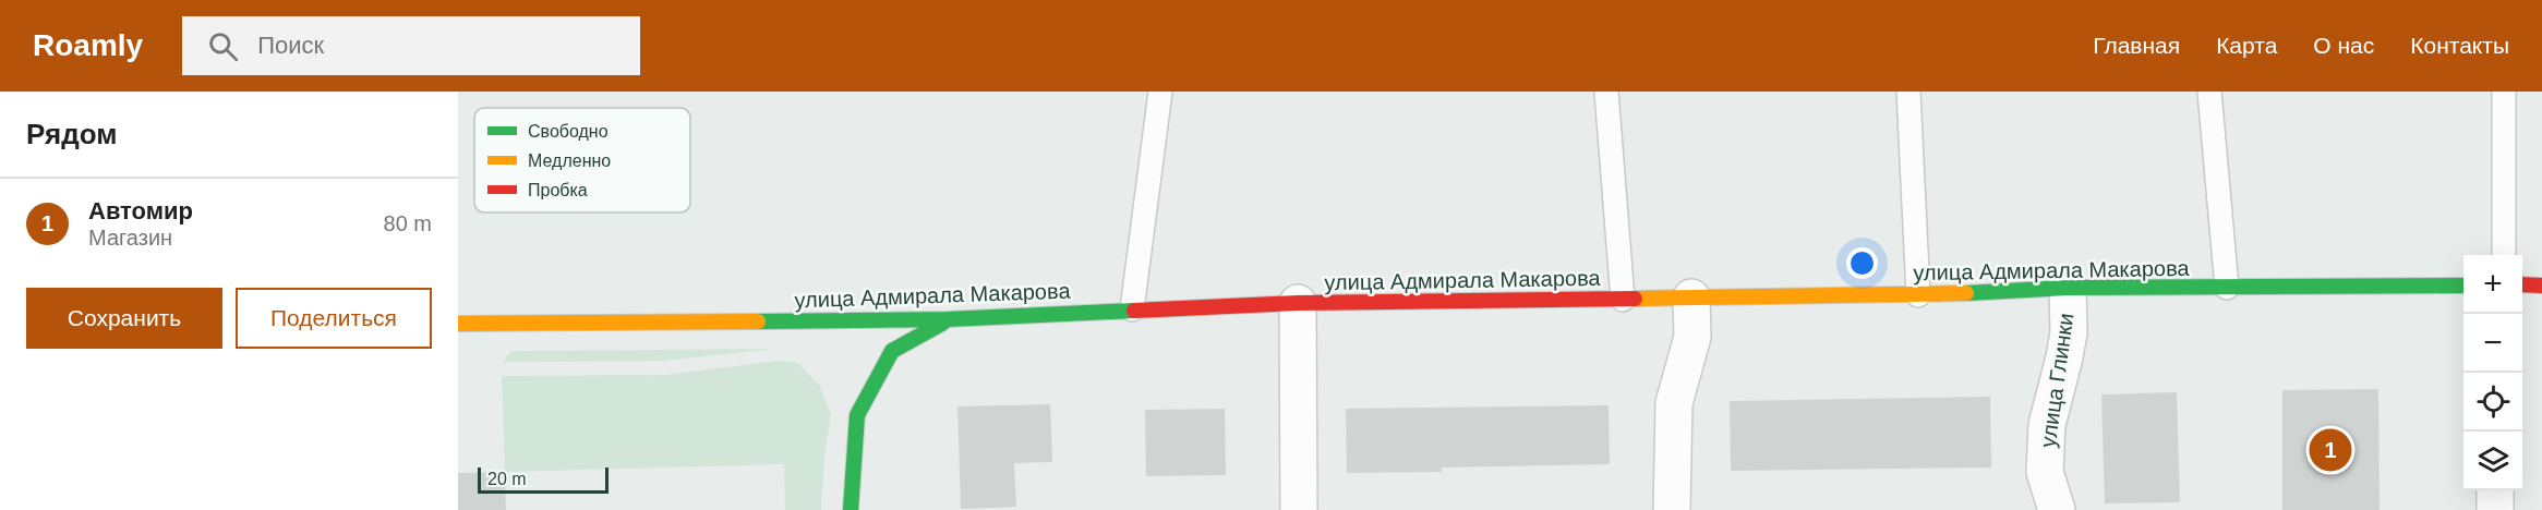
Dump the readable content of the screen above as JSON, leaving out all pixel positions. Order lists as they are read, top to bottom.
{
  "streets": {
    "street": ["улица Адмирала Макарова", "улица Глинки"]
  },
  "crossings": [
    ["улица Адмирала Макарова", "улица Глинки"]
  ],
  "legend": ["Свободно", "Медленно", "Пробка"],
  "scale_bar": "20 m",
  "page": {
    "header": "Roamly",
    "search": "Поиск",
    "nav": [
      "Главная",
      "Карта",
      "О нас",
      "Контакты"
    ],
    "heading": "Рядом",
    "list": [
      {
        "mark": "1",
        "name": "Автомир",
        "note": "Магазин",
        "value": "80 m"
      }
    ],
    "map_buttons": ["+", "−"],
    "buttons": ["Сохранить", "Поделиться"],
    "pins": "1",
    "scale": "20 m"
  }
}
